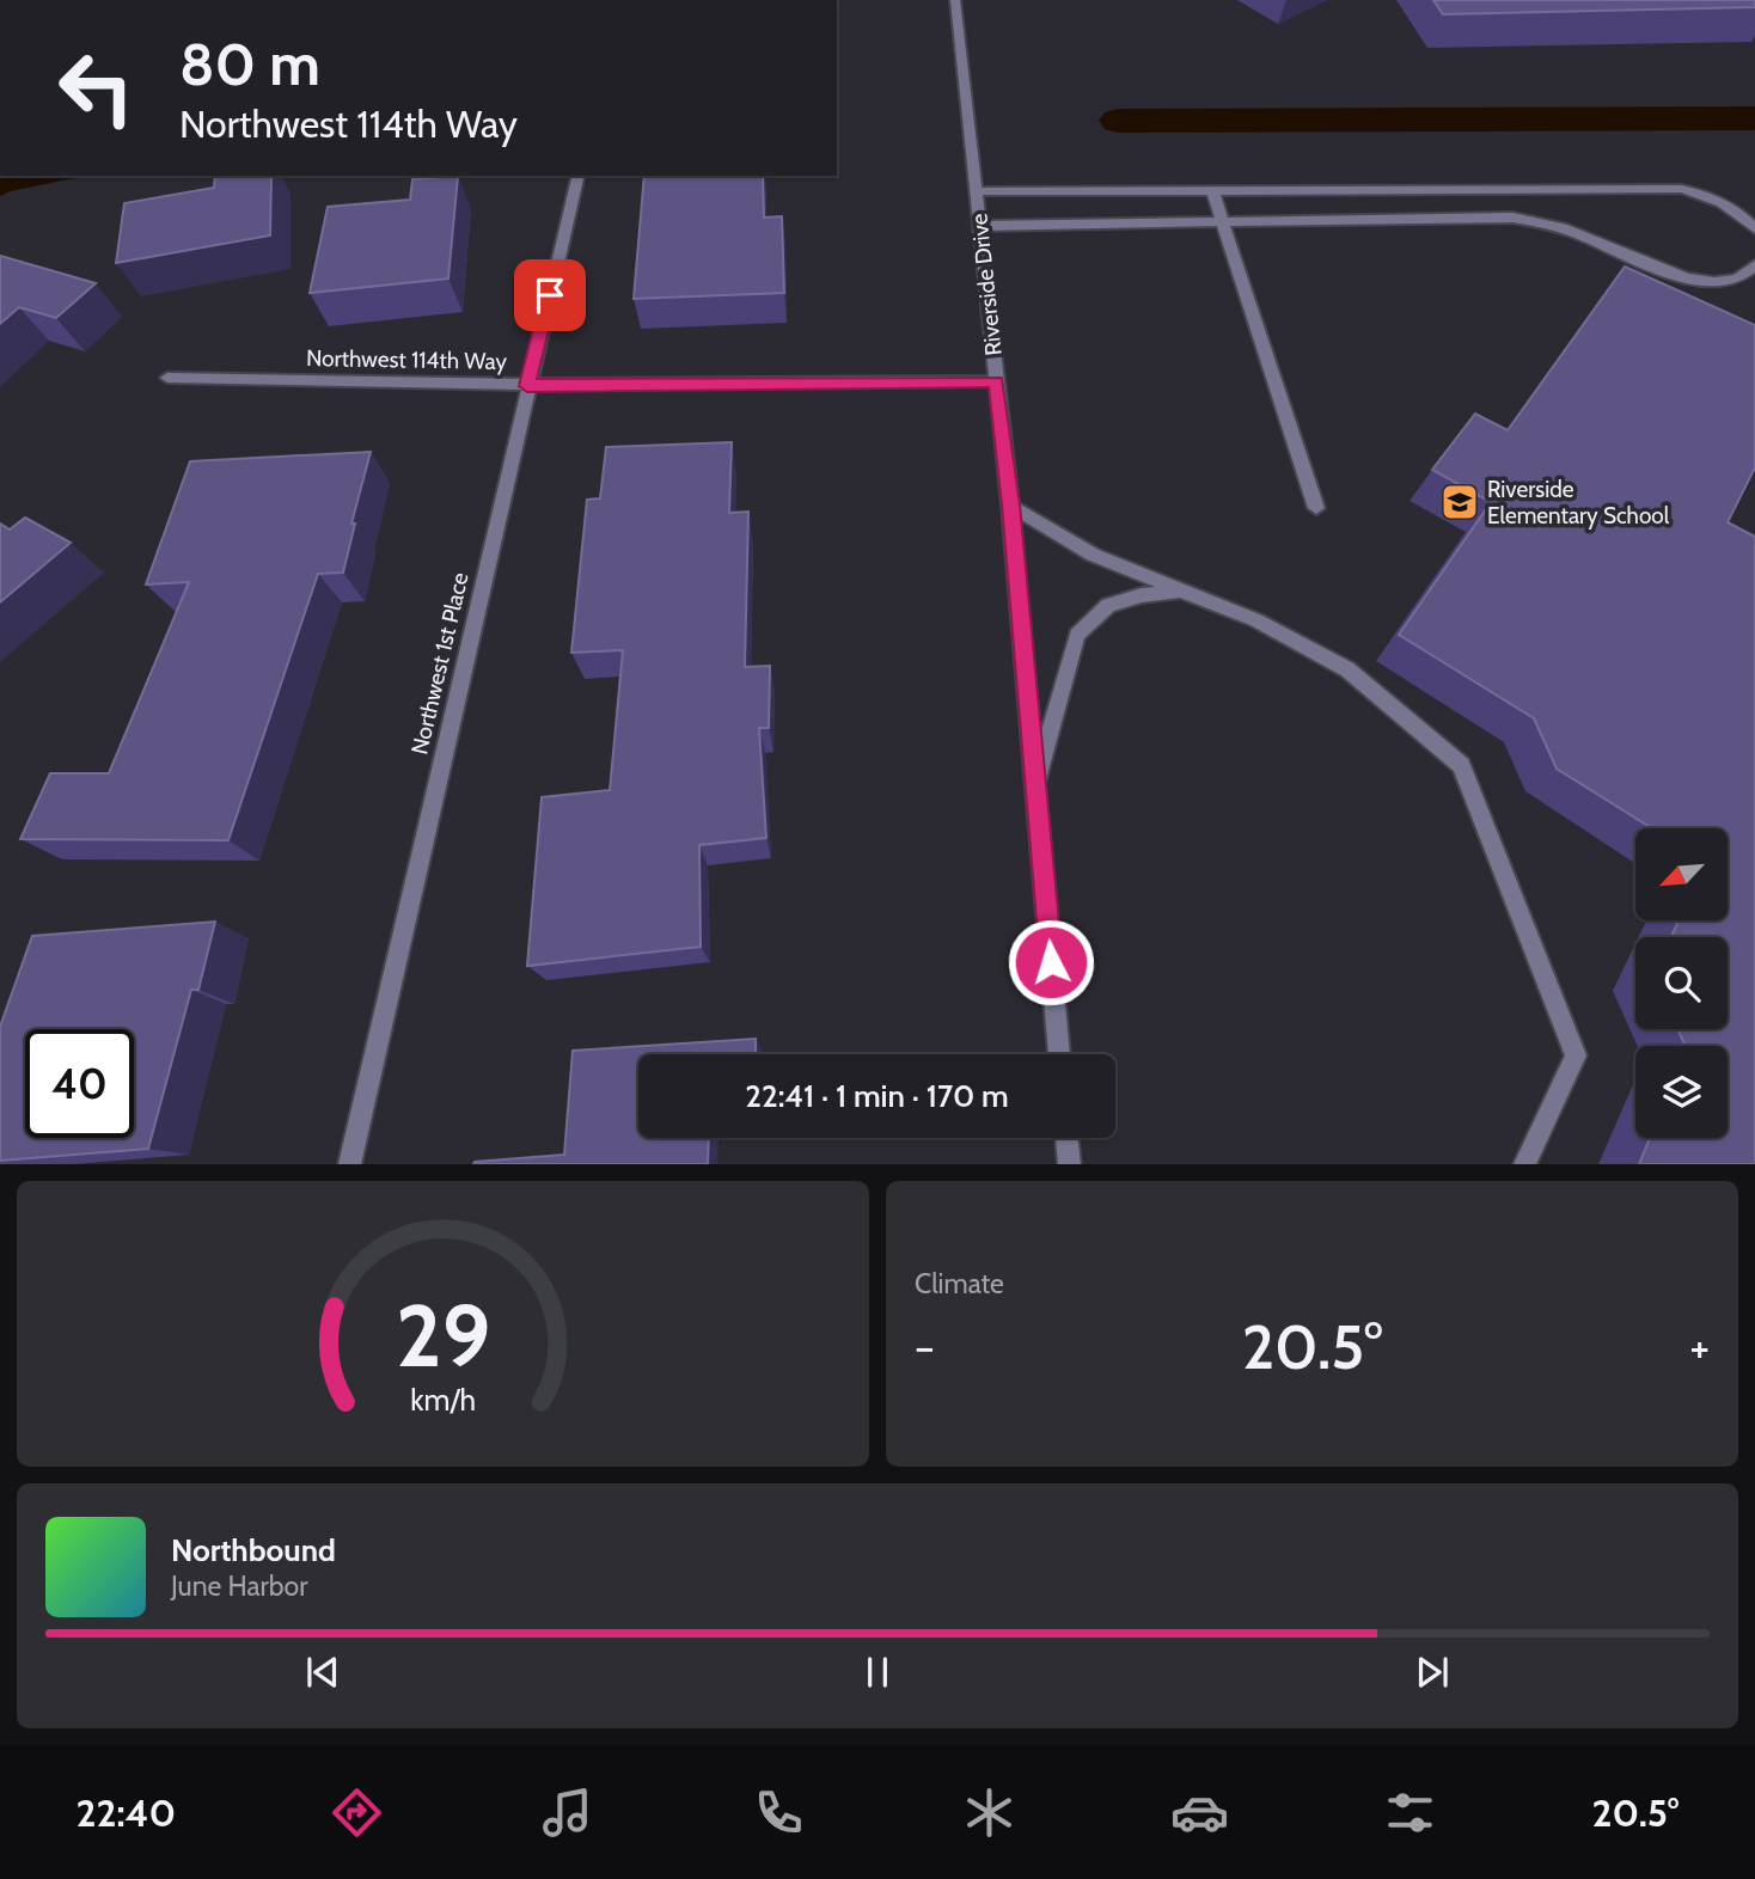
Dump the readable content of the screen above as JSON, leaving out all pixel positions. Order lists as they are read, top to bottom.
{
  "streets": {
    "street": ["Riverside Drive", "Northwest 114th Way", "Northwest 1st Place"]
  },
  "crossings": [
    ["Riverside Drive", "Northwest 114th Way"],
    ["Northwest 114th Way", "Northwest 1st Place"]
  ],
  "places": {
    "school or university": ["Riverside Elementary School"]
  },
  "north": "bottom left",
  "page": {
    "turn": ["80 m", "Northwest 114th Way"],
    "limit": "40",
    "trip": "22:41 · 1 min · 170 m",
    "tile": "Climate",
    "heat": ["−", "20.5°", "+"],
    "song": ["Northbound", "June Harbor"],
    "tabs": ["22:40", "20.5°"],
    "gauge": ["29", "km/h"]
  }
}
